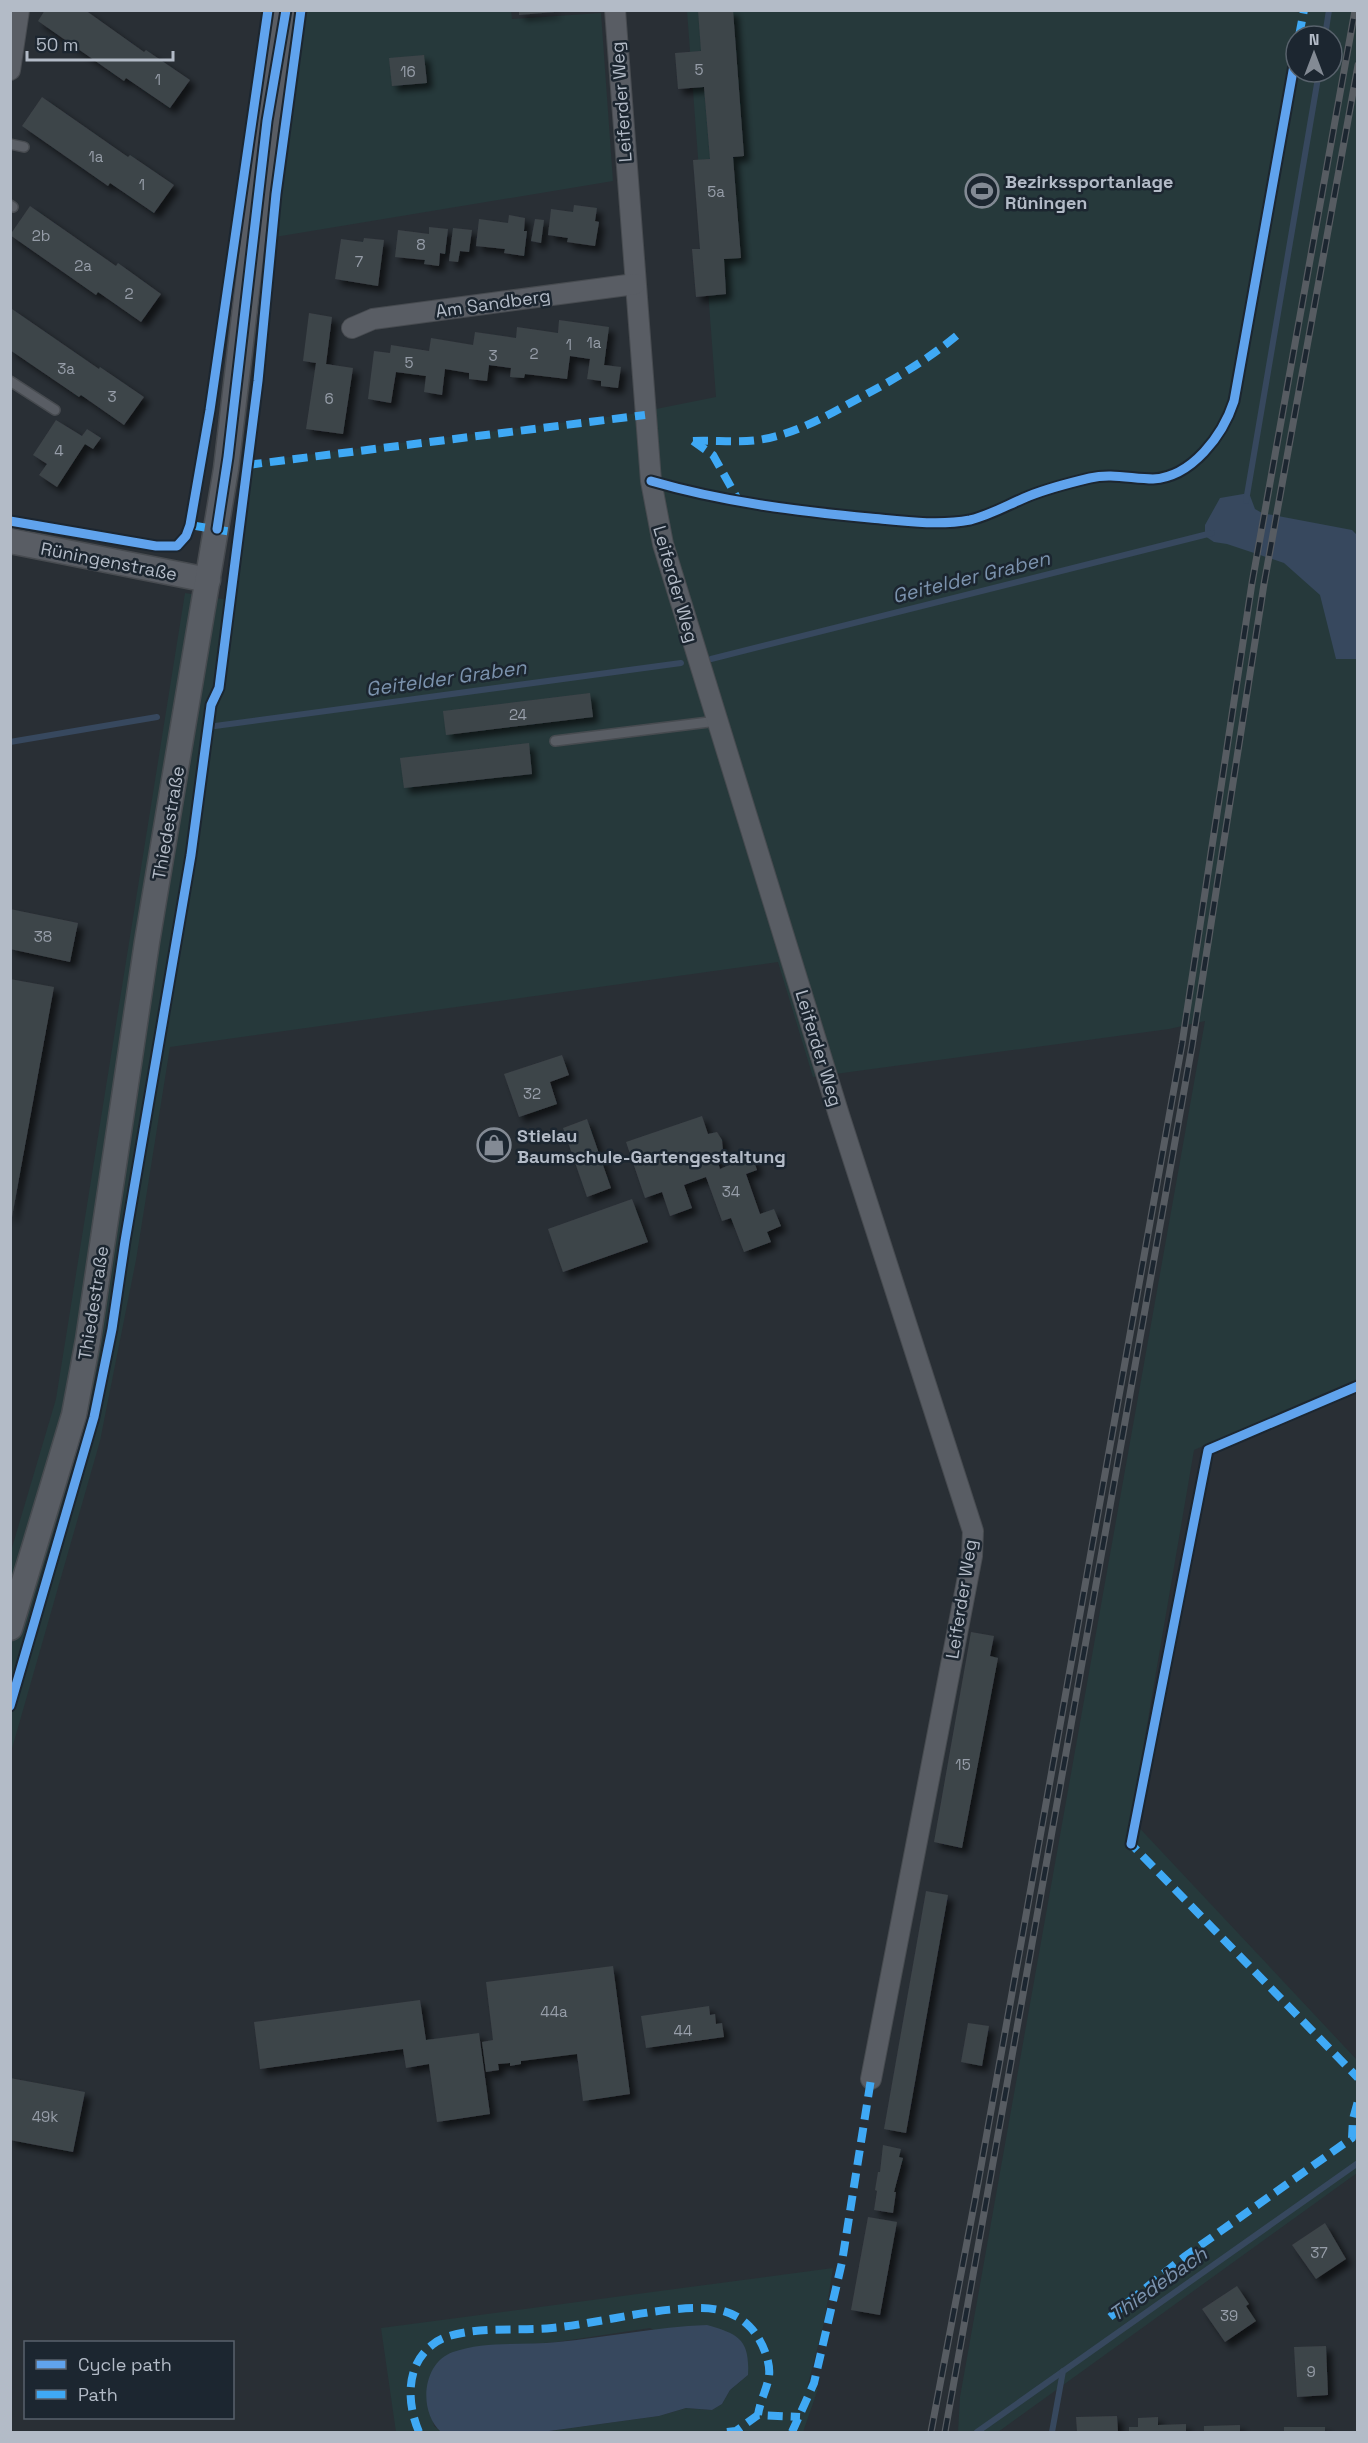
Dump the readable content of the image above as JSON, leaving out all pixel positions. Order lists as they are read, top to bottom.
{
  "streets": {
    "street": [
      "Leiferder Weg",
      "Am Sandberg",
      "Rüningenstraße",
      "Thiedestraße"
    ]
  },
  "crossings": [
    ["Leiferder Weg", "Am Sandberg"],
    ["Rüningenstraße", "Thiedestraße"]
  ],
  "water": ["Geitelder Graben", "Thiedebach"],
  "places": {
    "sports": ["Bezirkssportanlage Rüningen"],
    "shop": ["Stielau Baumschule-Gartengestaltung"]
  },
  "house_numbers": [
    "5",
    "16",
    "1",
    "1a",
    "1",
    "5a",
    "2b",
    "8",
    "7",
    "2a",
    "2",
    "1a",
    "1",
    "2",
    "3",
    "5",
    "3a",
    "3",
    "6",
    "4",
    "24",
    "38",
    "32",
    "34",
    "15",
    "44a",
    "44",
    "49k",
    "37",
    "39",
    "9"
  ],
  "legend": ["Cycle path", "Path"],
  "scale_bar": "50 m",
  "north": "top"
}
